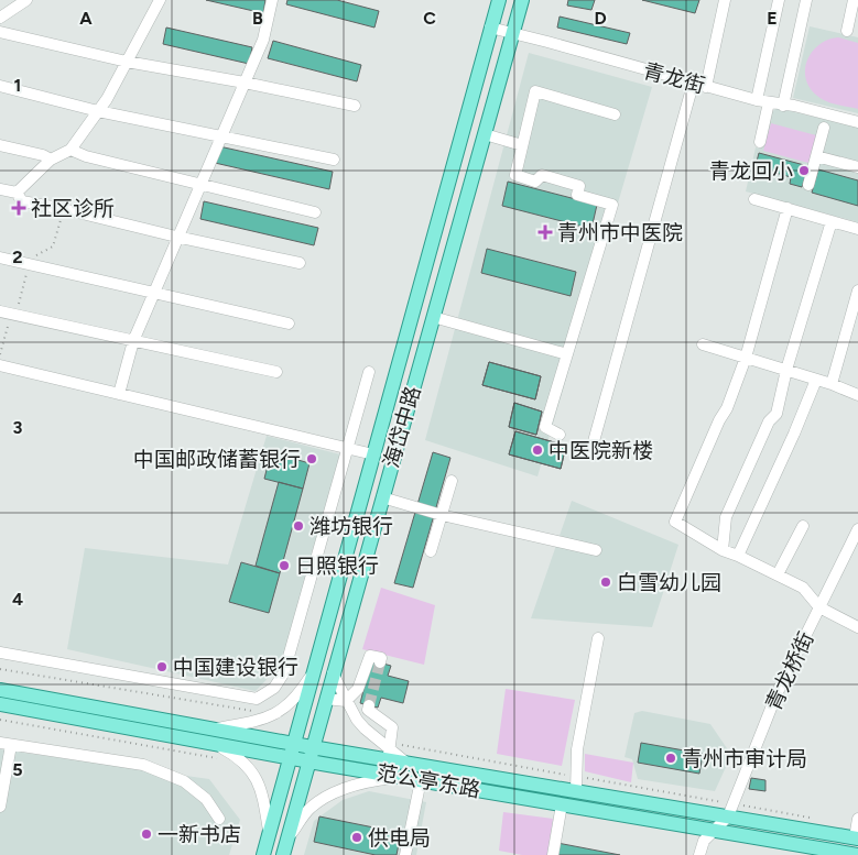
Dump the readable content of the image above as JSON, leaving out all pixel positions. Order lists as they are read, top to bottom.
{
  "streets": {
    "main road": ["海岱中路", "范公亭东路"],
    "street": ["青龙街", "青龙桥街"]
  },
  "crossings": [
    ["青龙街", "海岱中路"],
    ["海岱中路", "范公亭东路"],
    ["青龙桥街", "范公亭东路"]
  ],
  "places": {
    "other": [
      "青龙回小",
      "中医院新楼",
      "中国邮政储蓄银行",
      "潍坊银行",
      "日照银行",
      "白雪幼儿园",
      "中国建设银行",
      "青州市审计局",
      "一新书店",
      "供电局"
    ],
    "health": ["社区诊所", "青州市中医院"]
  },
  "grid": {
    "columns": [
      "A",
      "B",
      "C",
      "D",
      "E"
    ],
    "rows": [
      "1",
      "2",
      "3",
      "4",
      "5"
    ]
  }
}
